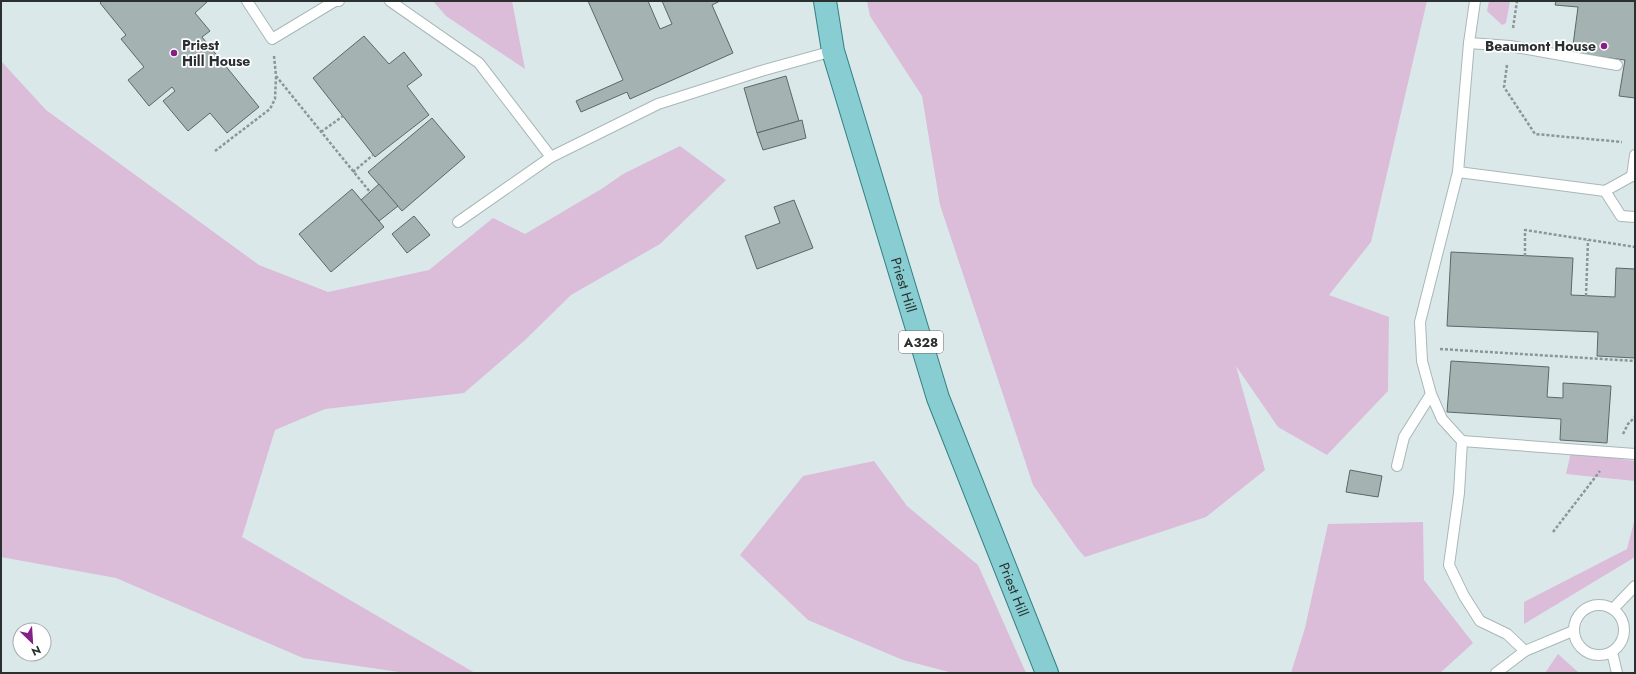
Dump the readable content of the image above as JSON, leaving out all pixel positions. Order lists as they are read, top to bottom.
{
  "streets": {
    "main road": ["Priest Hill", "A328"]
  },
  "places": ["Beaumont House", "Priest Hill House"],
  "north": "bottom right"
}
